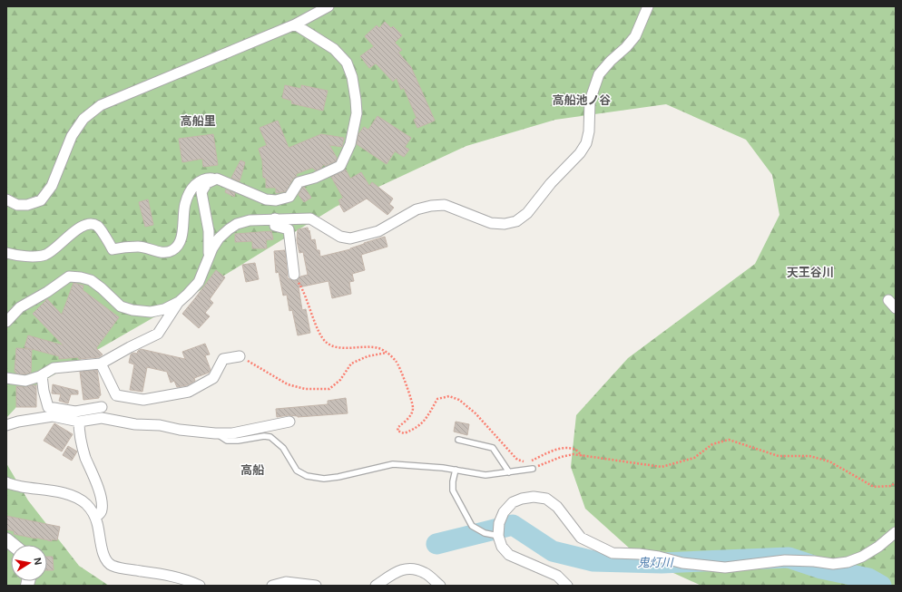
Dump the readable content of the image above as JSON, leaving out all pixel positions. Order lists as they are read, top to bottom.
{
  "districts": [
    "高船池ノ谷",
    "高船里",
    "天王谷川",
    "高船"
  ],
  "water": ["鬼灯川"],
  "north": "right"
}
